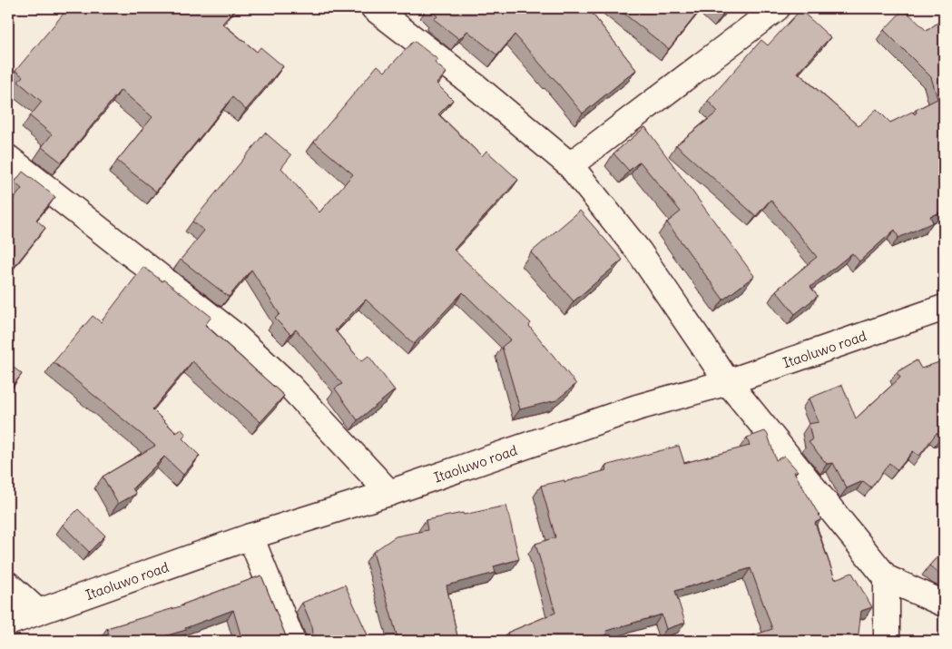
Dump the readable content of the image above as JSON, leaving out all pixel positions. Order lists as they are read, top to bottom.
{
  "streets": {
    "street": ["Itaoluwo road"]
  }
}
